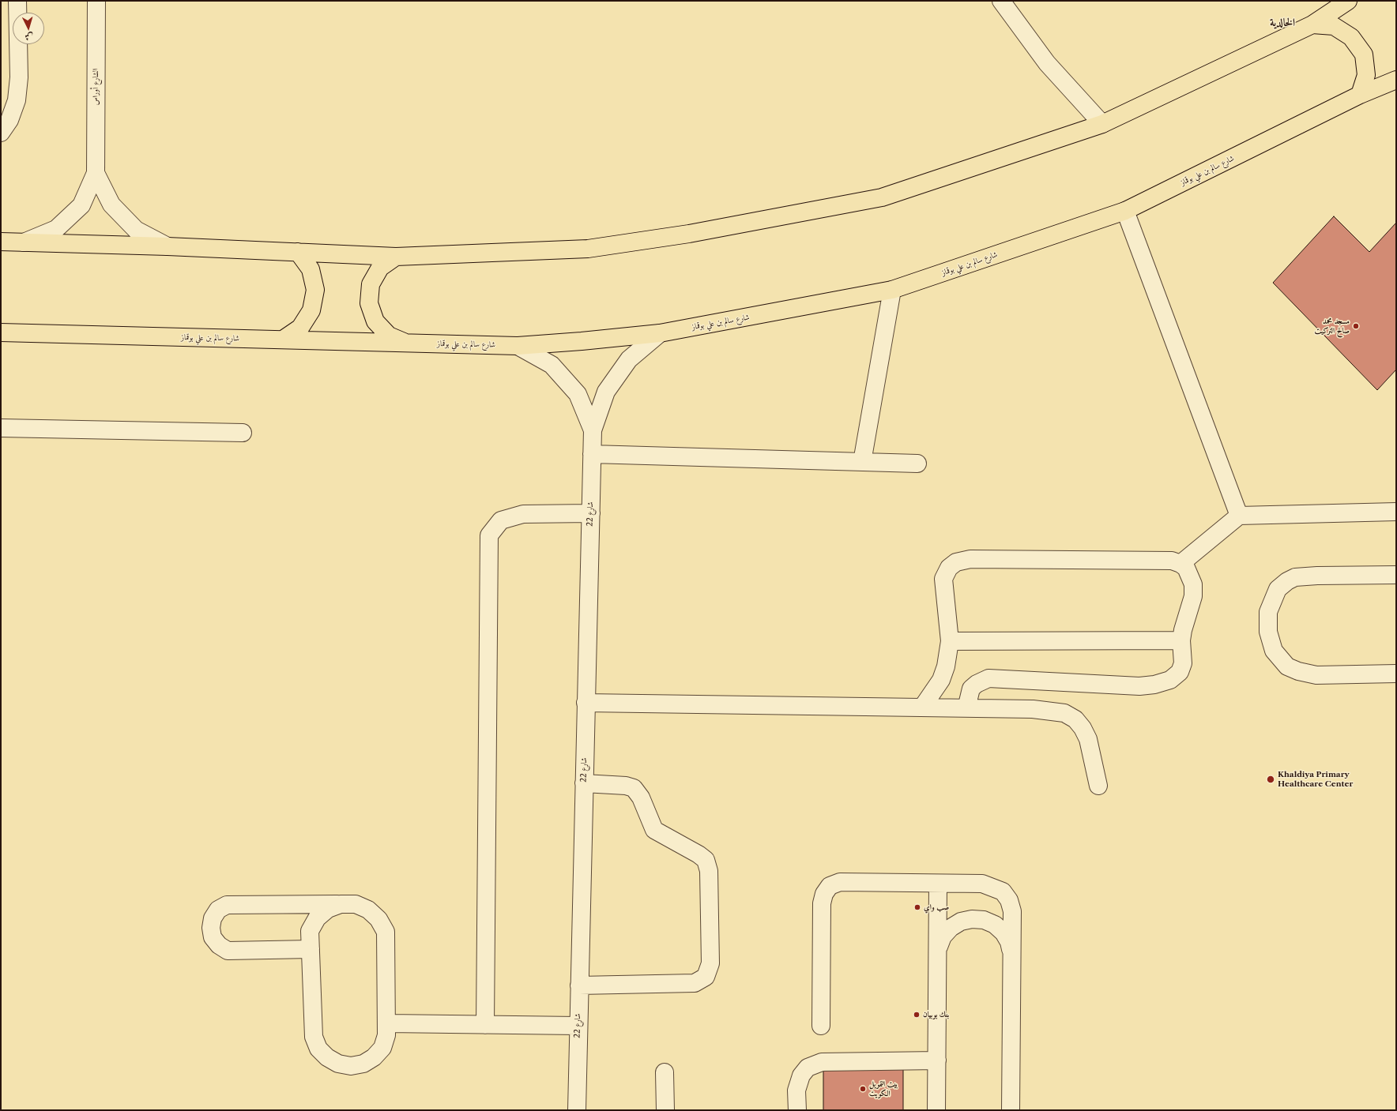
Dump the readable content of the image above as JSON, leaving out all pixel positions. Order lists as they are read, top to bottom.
{
  "streets": {
    "main road": ["شارع سالم بن علي بوقماز"],
    "street": ["الشارع أوراس", "شارع 22"]
  },
  "crossings": [
    ["شارع سالم بن علي بوقماز", "شارع 22"]
  ],
  "districts": ["الخالدية"],
  "places": [
    "مسجد محمد صالح التركيت",
    "Khaldiya Primary Healthcare Center",
    "صب واي",
    "بنك بوبيان",
    "بيت التمويل الكويت"
  ],
  "north": "bottom"
}
